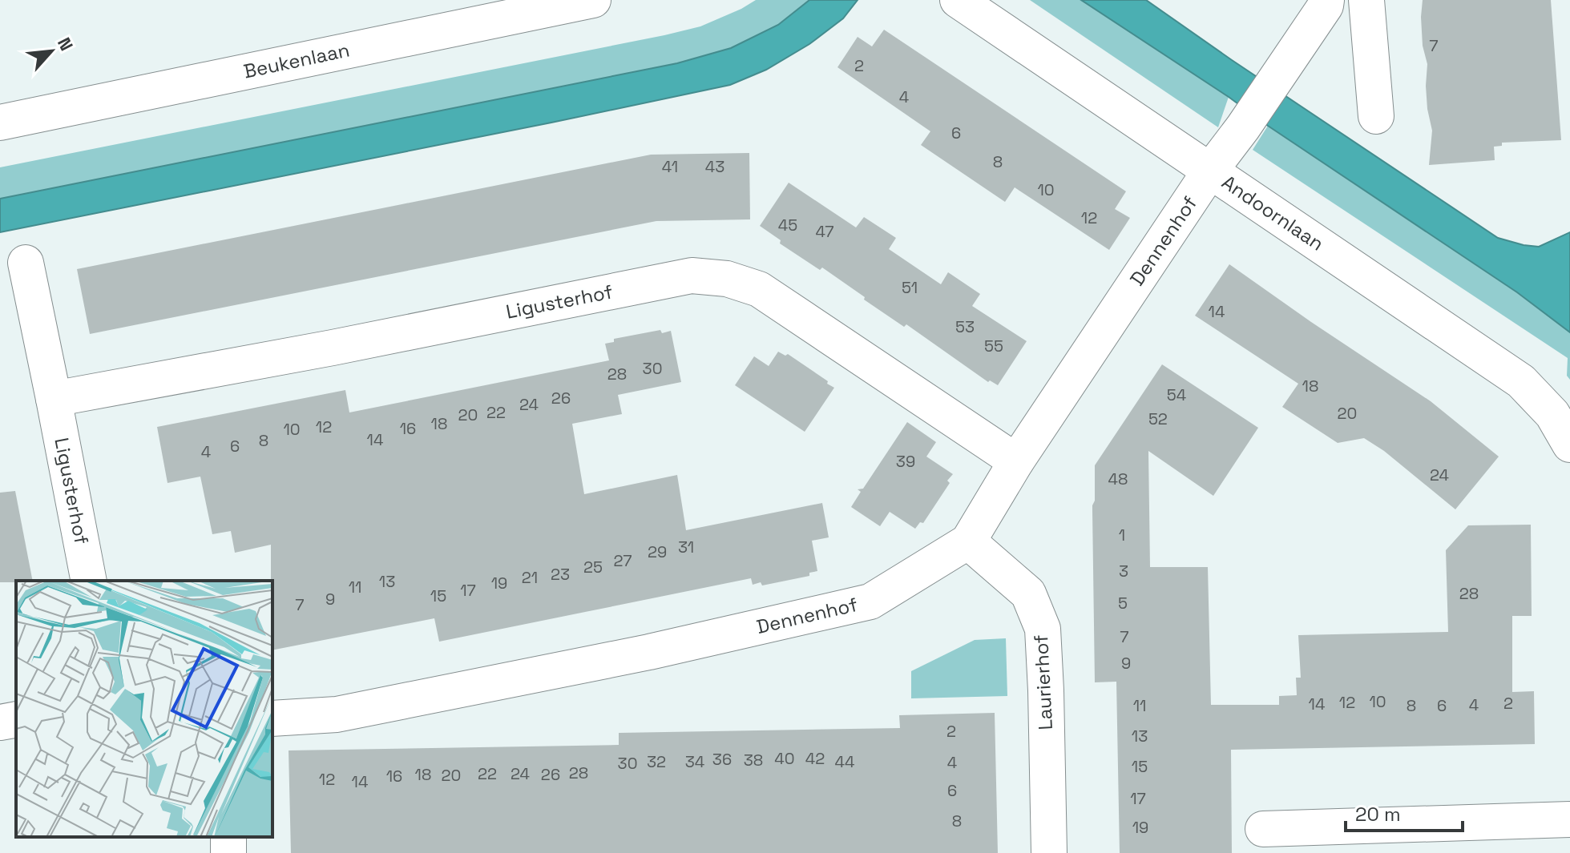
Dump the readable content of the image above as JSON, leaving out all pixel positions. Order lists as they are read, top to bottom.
{
  "streets": {
    "street": [
      "Beukenlaan",
      "Andoornlaan",
      "Dennenhof",
      "Ligusterhof",
      "Laurierhof"
    ]
  },
  "crossings": [
    ["Andoornlaan", "Dennenhof"],
    ["Dennenhof", "Ligusterhof"],
    ["Dennenhof", "Laurierhof"]
  ],
  "house_numbers": [
    "7",
    "2",
    "4",
    "6",
    "8",
    "41",
    "43",
    "10",
    "12",
    "45",
    "47",
    "51",
    "14",
    "53",
    "55",
    "30",
    "28",
    "18",
    "54",
    "26",
    "24",
    "22",
    "20",
    "20",
    "52",
    "18",
    "12",
    "16",
    "10",
    "14",
    "8",
    "6",
    "4",
    "39",
    "24",
    "48",
    "1",
    "31",
    "29",
    "27",
    "25",
    "3",
    "23",
    "21",
    "13",
    "19",
    "11",
    "17",
    "28",
    "15",
    "9",
    "5",
    "7",
    "7",
    "9",
    "10",
    "12",
    "2",
    "14",
    "4",
    "11",
    "8",
    "6",
    "2",
    "13",
    "40",
    "42",
    "36",
    "38",
    "32",
    "34",
    "44",
    "4",
    "30",
    "15",
    "28",
    "22",
    "24",
    "18",
    "26",
    "20",
    "16",
    "12",
    "14",
    "6",
    "17",
    "8",
    "19"
  ],
  "scale_bar": "20 m",
  "north": "top right"
}
